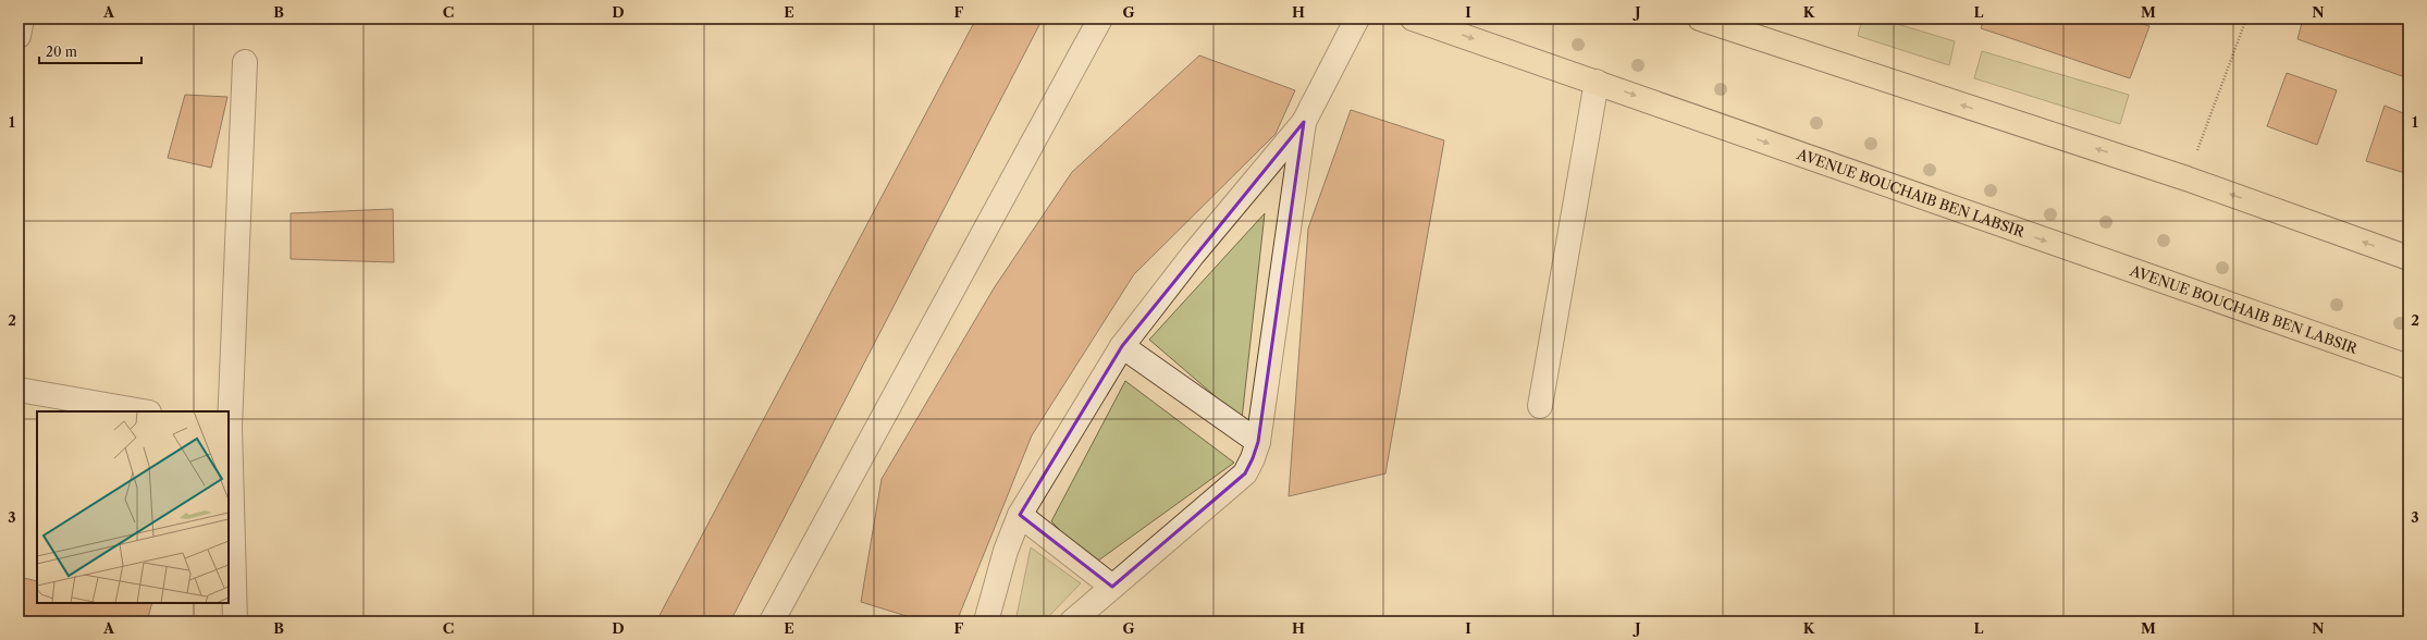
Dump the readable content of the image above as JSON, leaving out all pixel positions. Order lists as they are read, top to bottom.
{
  "streets": {
    "main road": ["AVENUE BOUCHAIB BEN LABSIR"]
  },
  "scale_bar": "20 m",
  "grid": {
    "columns": [
      "A",
      "B",
      "C",
      "D",
      "E",
      "F",
      "G",
      "H",
      "I",
      "J",
      "K",
      "L",
      "M",
      "N"
    ],
    "rows": ["1", "2", "3"]
  }
}
